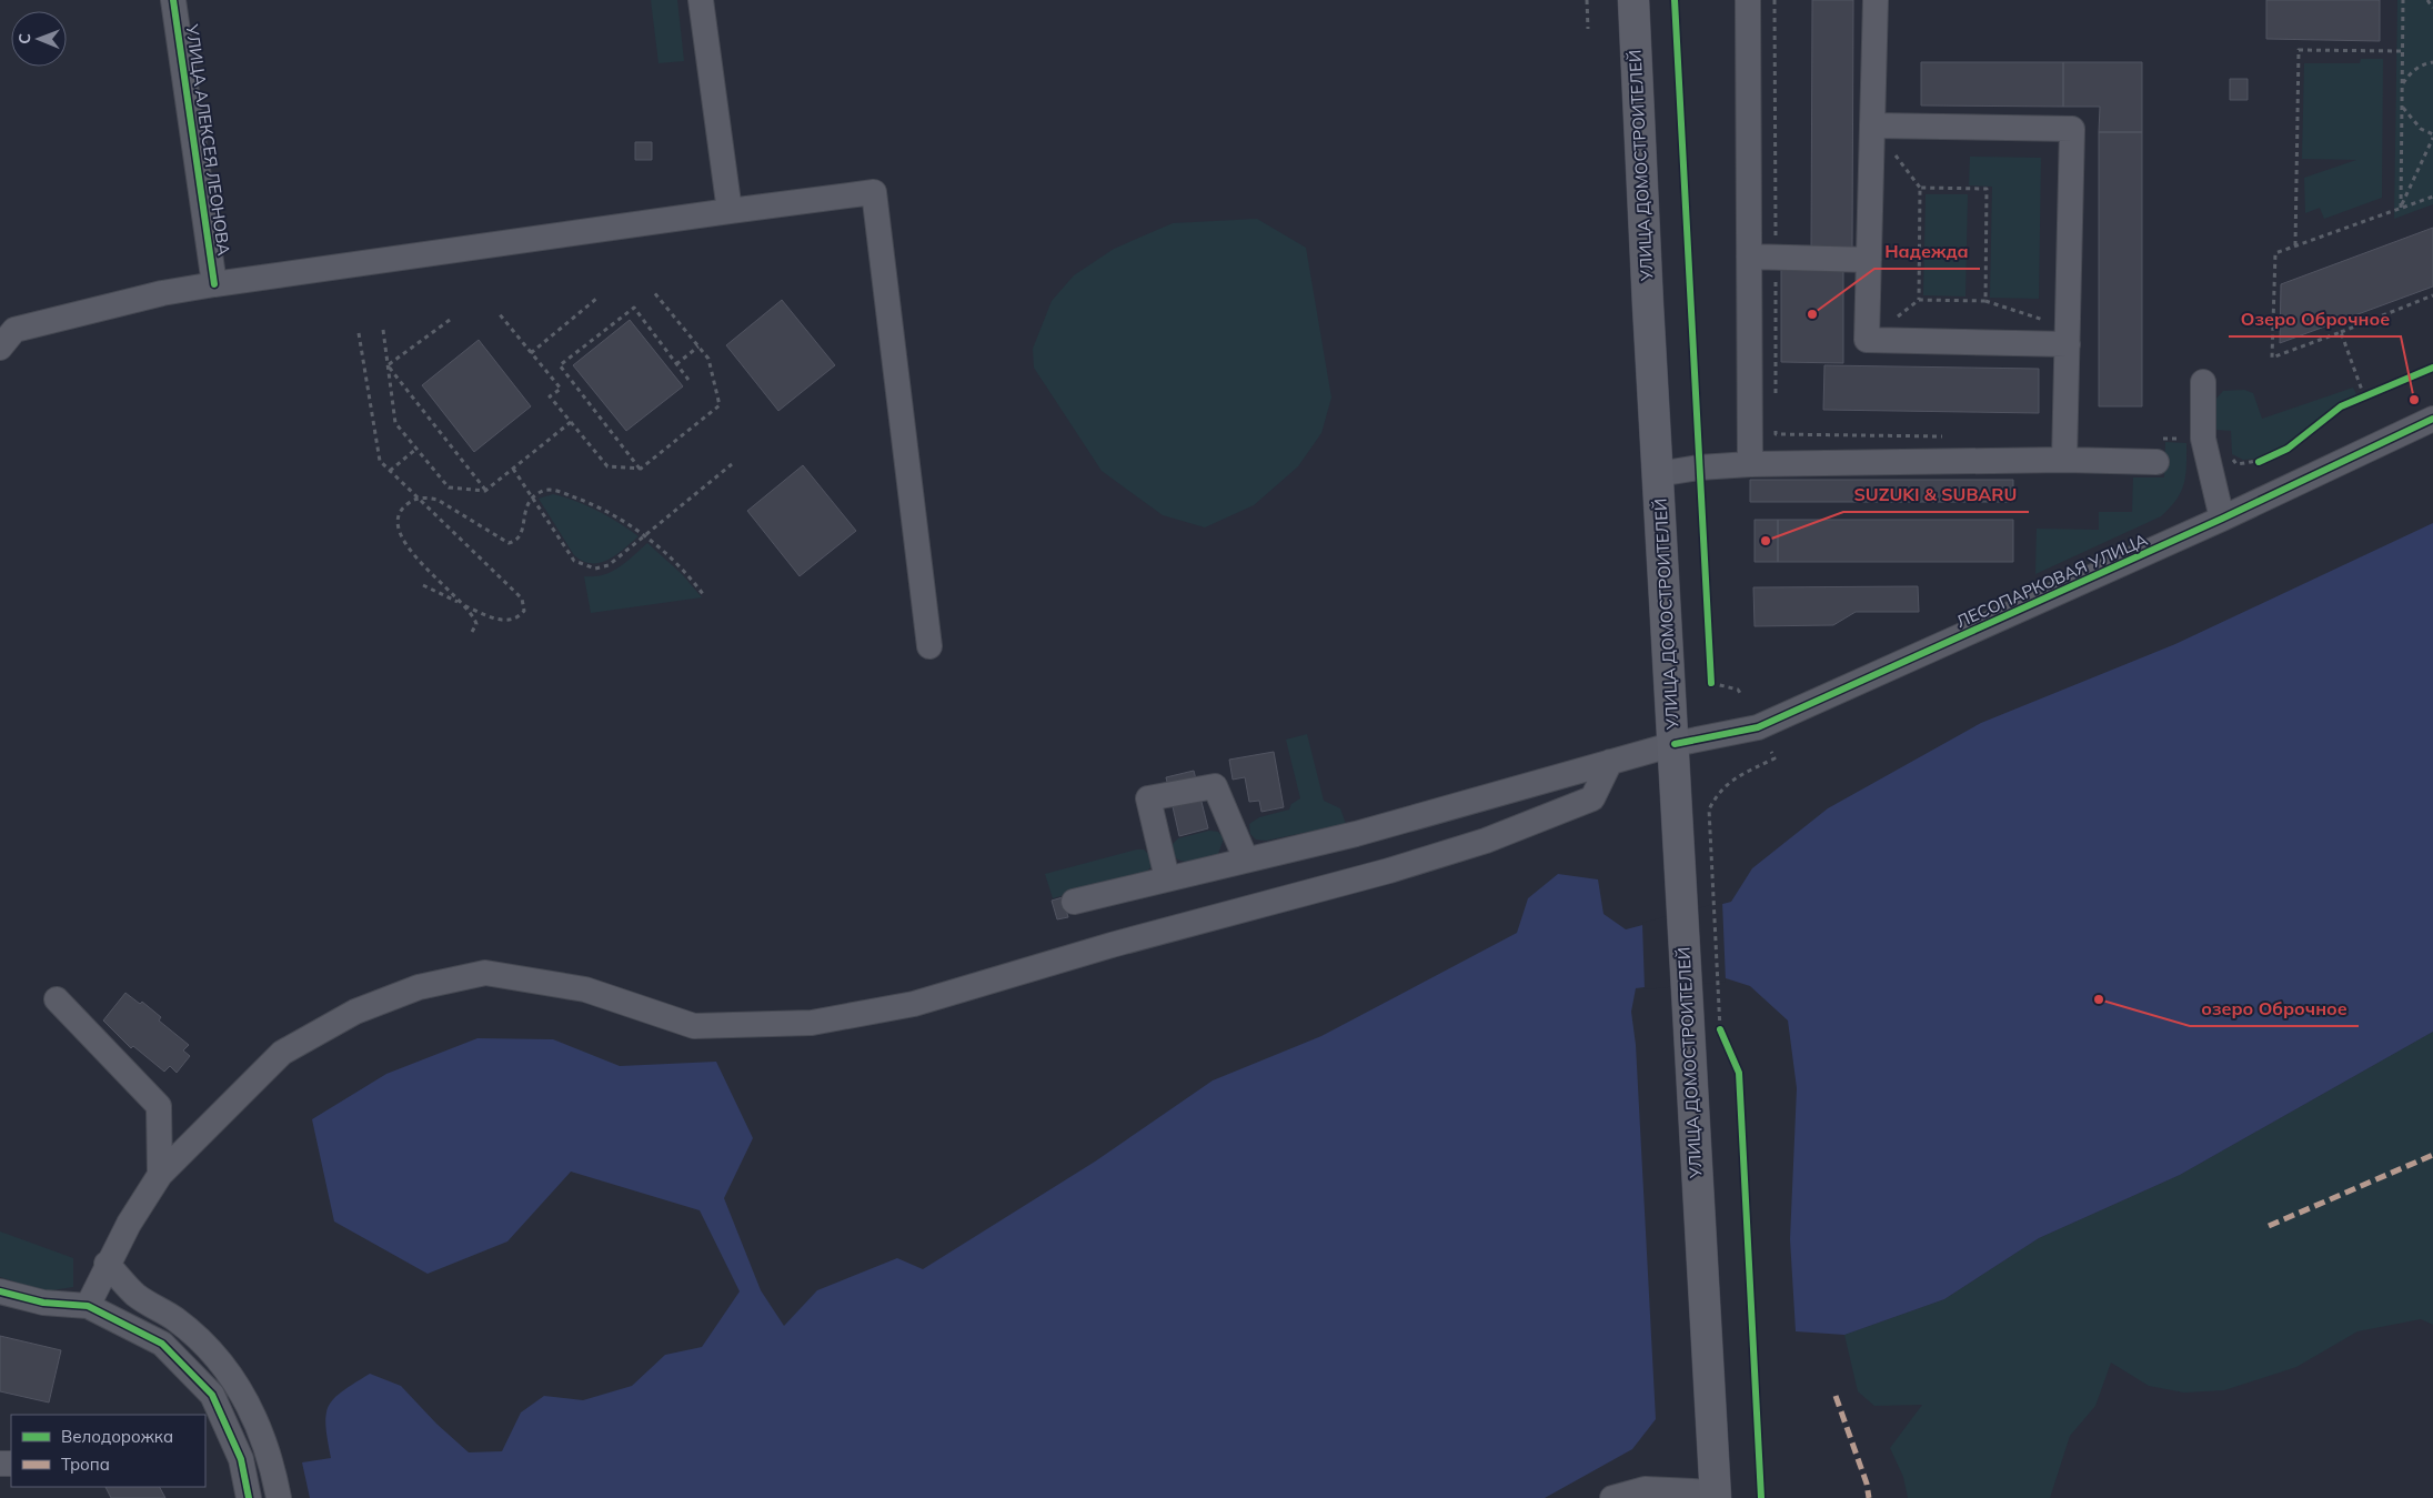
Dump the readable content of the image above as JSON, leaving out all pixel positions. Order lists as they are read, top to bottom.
{
  "streets": {
    "main road": ["УЛИЦА ДОМОСТРОИТЕЛЕЙ"],
    "street": ["УЛИЦА АЛЕКСЕЯ ЛЕОНОВА", "ЛЕСОПАРКОВАЯ УЛИЦА"]
  },
  "crossings": [
    ["УЛИЦА ДОМОСТРОИТЕЛЕЙ", "ЛЕСОПАРКОВАЯ УЛИЦА"]
  ],
  "places": [
    "Надежда",
    "Озеро Оброчное",
    "SUZUKI & SUBARU",
    "озеро Оброчное"
  ],
  "legend": ["Велодорожка", "Тропа"],
  "north": "left"
}
